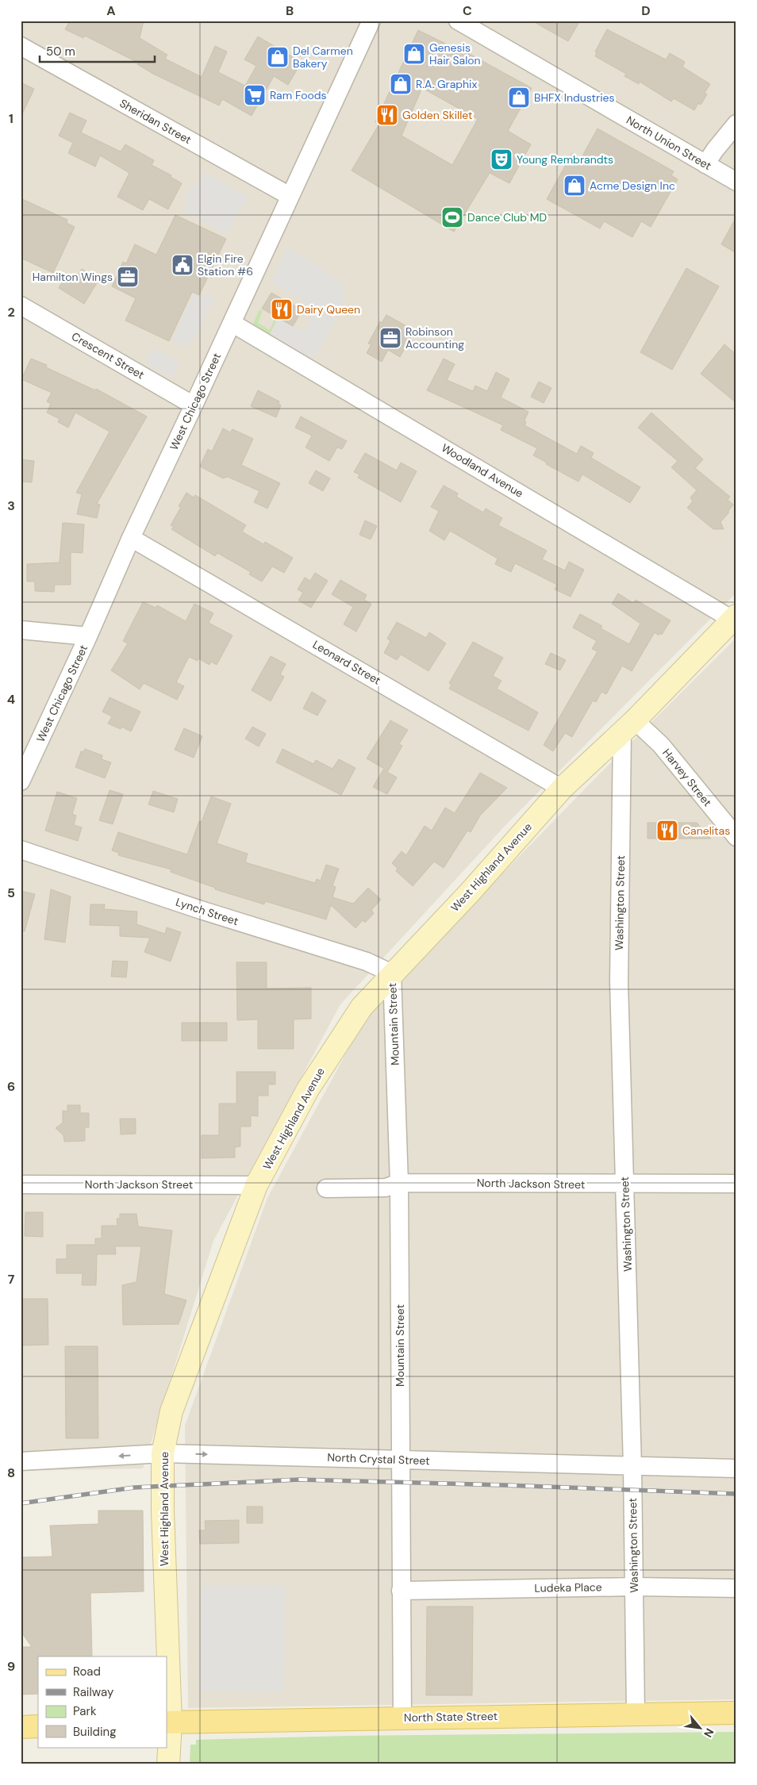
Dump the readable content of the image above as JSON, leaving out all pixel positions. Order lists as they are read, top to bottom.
{
  "streets": {
    "main road": ["West Highland Avenue", "North State Street"],
    "street": [
      "Sheridan Street",
      "North Union Street",
      "Crescent Street",
      "West Chicago Street",
      "Woodland Avenue",
      "Leonard Street",
      "Harvey Street",
      "Washington Street",
      "Lynch Street",
      "Mountain Street",
      "North Jackson Street",
      "North Crystal Street",
      "Ludeka Place"
    ]
  },
  "crossings": [
    ["Sheridan Street", "West Chicago Street"],
    ["Crescent Street", "West Chicago Street"],
    ["West Chicago Street", "Woodland Avenue"],
    ["West Chicago Street", "Leonard Street"],
    ["Woodland Avenue", "West Highland Avenue"],
    ["Leonard Street", "West Highland Avenue"],
    ["Harvey Street", "West Highland Avenue"],
    ["Harvey Street", "Washington Street"],
    ["West Highland Avenue", "Washington Street"],
    ["West Highland Avenue", "Lynch Street"],
    ["West Highland Avenue", "Mountain Street"],
    ["West Highland Avenue", "North Jackson Street"],
    ["West Highland Avenue", "North Crystal Street"],
    ["West Highland Avenue", "North State Street"],
    ["Washington Street", "North Jackson Street"],
    ["Washington Street", "North Crystal Street"],
    ["Washington Street", "Ludeka Place"],
    ["Washington Street", "North State Street"],
    ["Lynch Street", "Mountain Street"],
    ["Mountain Street", "North Jackson Street"],
    ["Mountain Street", "North Crystal Street"],
    ["Mountain Street", "Ludeka Place"],
    ["Mountain Street", "North State Street"]
  ],
  "places": {
    "shop": [
      "Genesis Hair Salon",
      "Del Carmen Bakery",
      "R.A. Graphix",
      "BHFX Industries",
      "Acme Design Inc"
    ],
    "supermarket": ["Ram Foods"],
    "restaurant": ["Golden Skillet", "Dairy Queen", "Canelitas"],
    "theatre": ["Young Rembrandts"],
    "sports": ["Dance Club MD"],
    "public building": ["Elgin Fire Station #6"],
    "office": ["Hamilton Wings", "Robinson Accounting"]
  },
  "legend": [
    "Road",
    "Railway",
    "Park",
    "Building"
  ],
  "scale_bar": "50 m",
  "north": "bottom right",
  "grid": {
    "columns": [
      "A",
      "B",
      "C",
      "D"
    ],
    "rows": [
      "1",
      "2",
      "3",
      "4",
      "5",
      "6",
      "7",
      "8",
      "9"
    ]
  }
}
